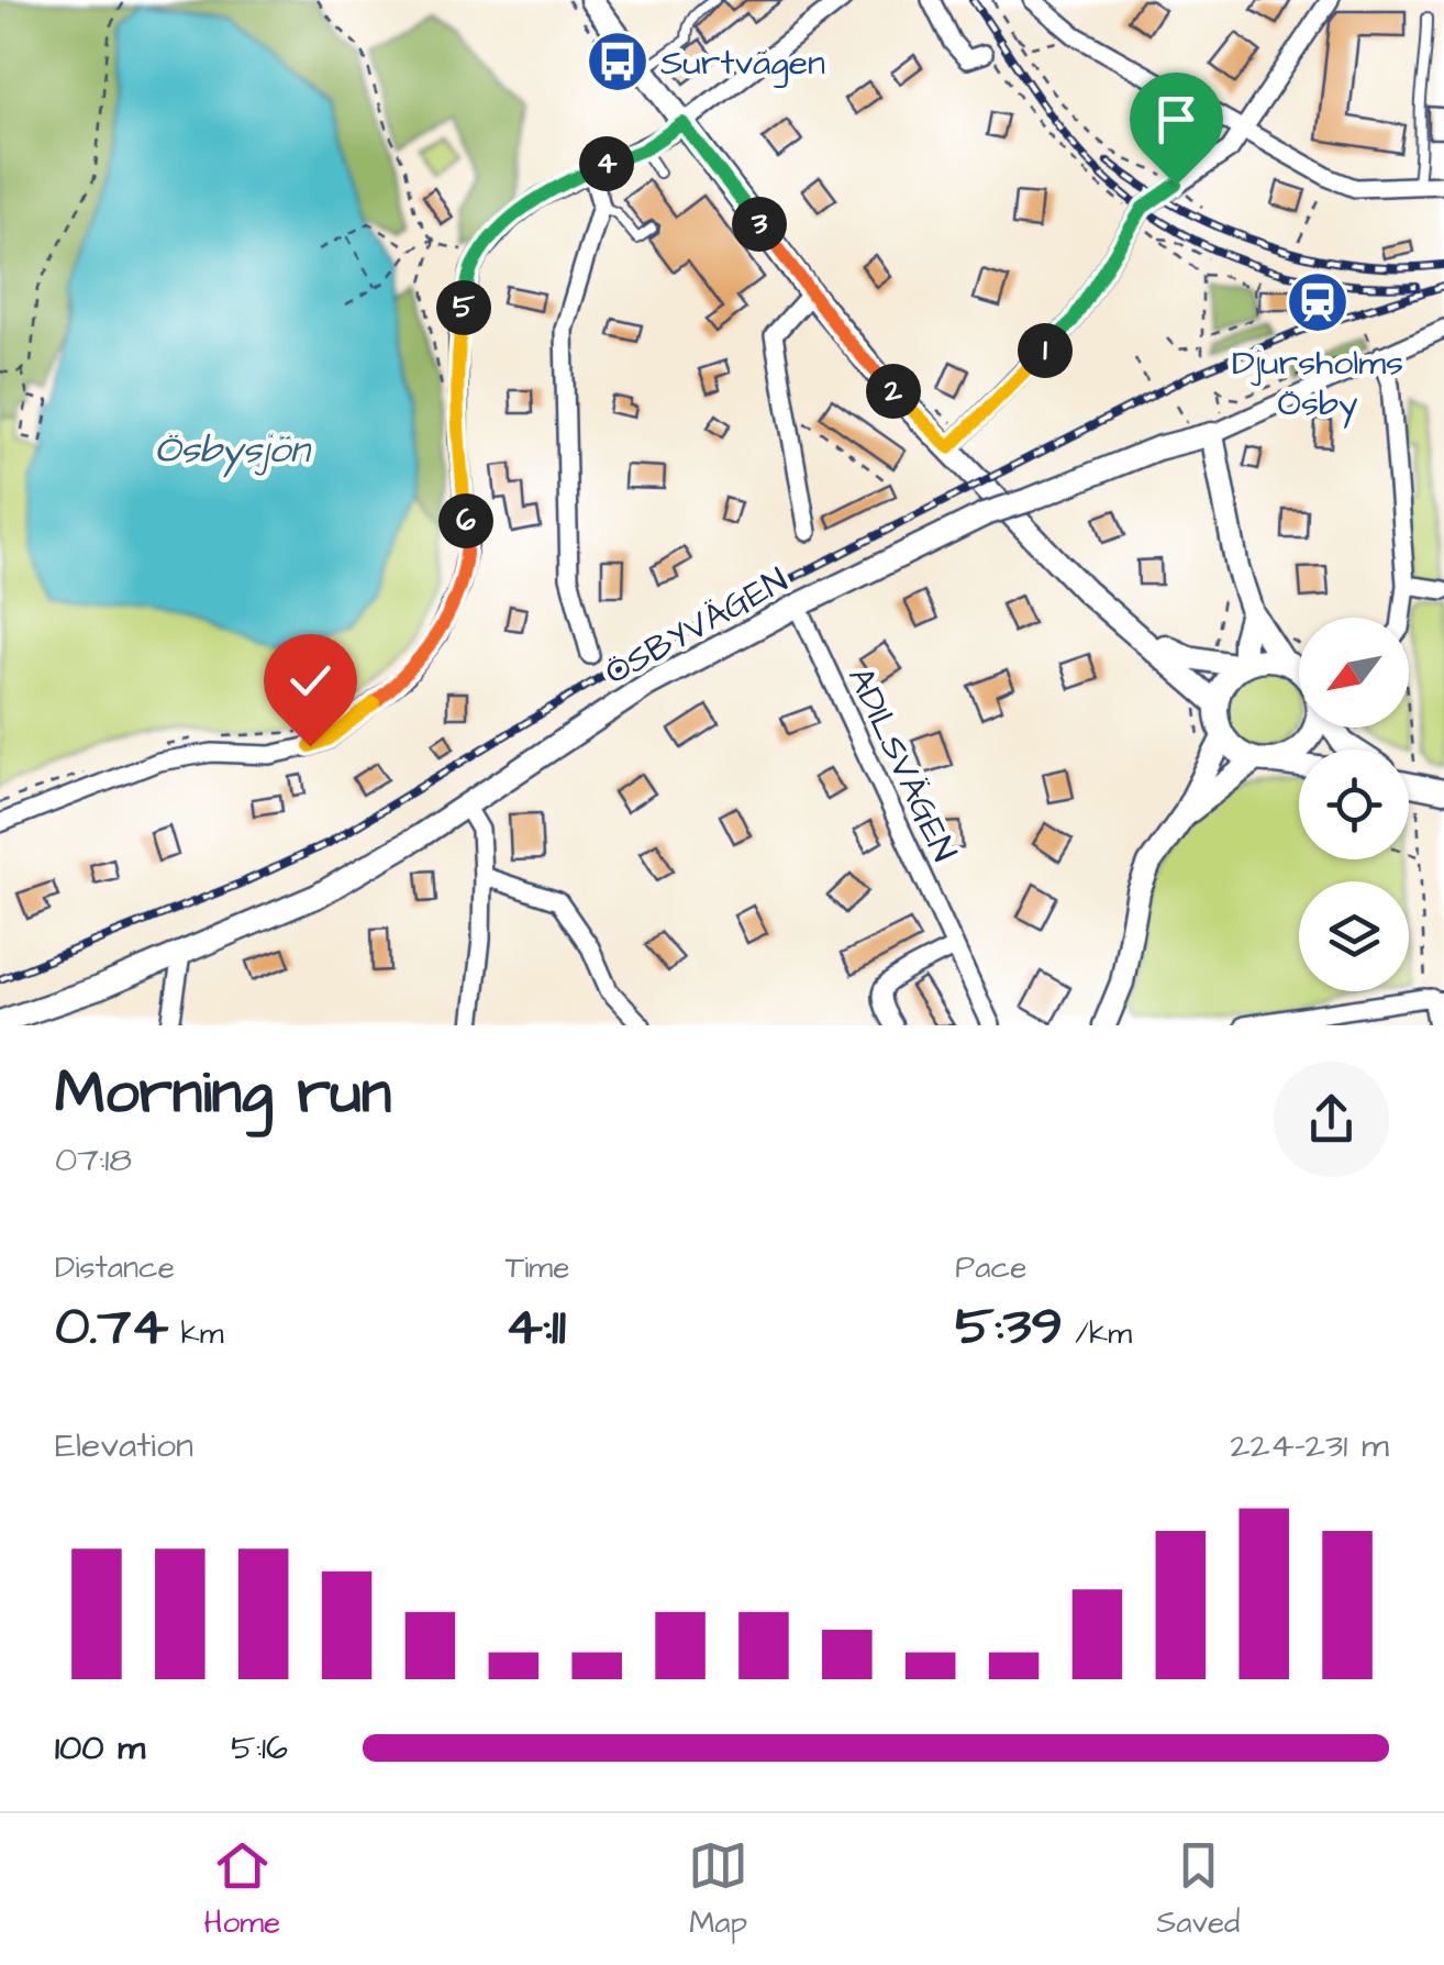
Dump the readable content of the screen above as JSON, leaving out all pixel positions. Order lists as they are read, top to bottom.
{
  "streets": {
    "street": ["ÖSBYVÄGEN", "ADILSVÄGEN"]
  },
  "crossings": [
    ["ÖSBYVÄGEN", "ADILSVÄGEN"]
  ],
  "water": ["Ösbysjön"],
  "places": {
    "bus stop": ["Surtvägen"],
    "station": ["Djursholms Ösby"]
  },
  "north": "bottom left",
  "page": {
    "pins": [
      "4",
      "3",
      "5",
      "1",
      "2",
      "6"
    ],
    "heading": ["Morning run", "07:18"],
    "stats": [
      ["Distance", "0.74 km"],
      ["Time", "4:11"],
      ["Pace", "5:39 /km"]
    ],
    "chart": ["Elevation", "224–231 m"],
    "list": [
      {
        "name": "100 m",
        "note": "5:16"
      }
    ],
    "tabs": ["Home", "Map", "Saved"]
  }
}
